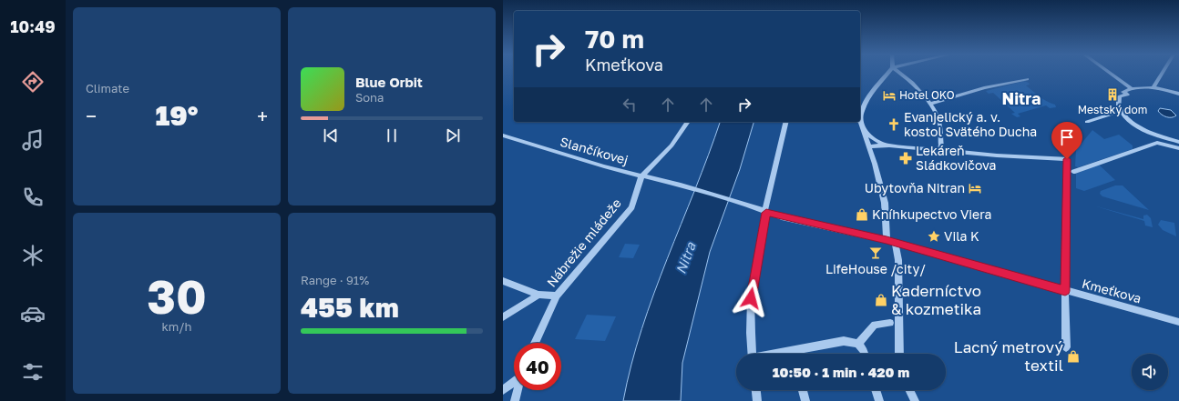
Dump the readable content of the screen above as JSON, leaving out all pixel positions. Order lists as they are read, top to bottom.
{
  "streets": {
    "street": ["Slančíkovej", "Nábrežie mládeže", "Kmeťkova"]
  },
  "crossings": [
    ["Slančíkovej", "Nábrežie mládeže"],
    ["Slančíkovej", "Kmeťkova"]
  ],
  "districts": ["Nitra"],
  "water": ["Nitra"],
  "places": {
    "building": ["Mestský dom"],
    "hotel": ["Hotel OKO", "Ubytovňa Nitran"],
    "church": ["Evanjelický a. v. kostol Svätého Ducha"],
    "pharmacy": ["Lekáreň Sládkovičova"],
    "shop": ["Kníhkupectvo Viera", "Kaderníctvo & kozmetika", "Lacný metrový textil"],
    "place": ["Vila K"],
    "bar": ["LifeHouse /city/"]
  },
  "page": {
    "tabs": "10:49",
    "tile": [
      "Climate",
      ["30", "km/h"],
      ["Range · 91%", "455 km"]
    ],
    "turn": ["70 m", "Kmeťkova"],
    "song": ["Blue Orbit", "Sona"],
    "heat": ["−", "19°", "+"],
    "limit": "40",
    "trip": "10:50 · 1 min · 420 m"
  }
}
